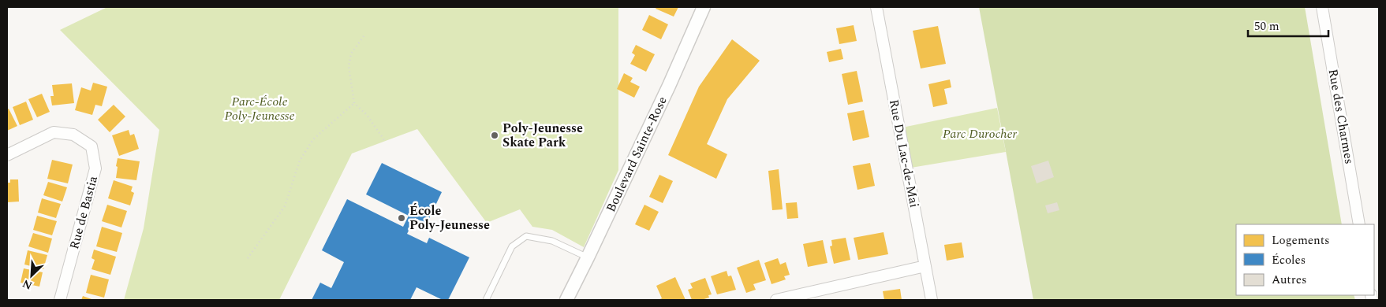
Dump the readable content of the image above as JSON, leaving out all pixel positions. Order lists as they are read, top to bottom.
{
  "streets": {
    "street": [
      "Rue des Charmes",
      "Rue Du Lac-de-Mai",
      "Boulevard Sainte-Rose",
      "Rue de Bastia"
    ]
  },
  "parks": ["Parc-École Poly-Jeunesse", "Parc Durocher"],
  "places": ["Poly-Jeunesse Skate Park", "École Poly-Jeunesse"],
  "legend": ["Logements", "Écoles", "Autres"],
  "scale_bar": "50 m",
  "north": "bottom left"
}
